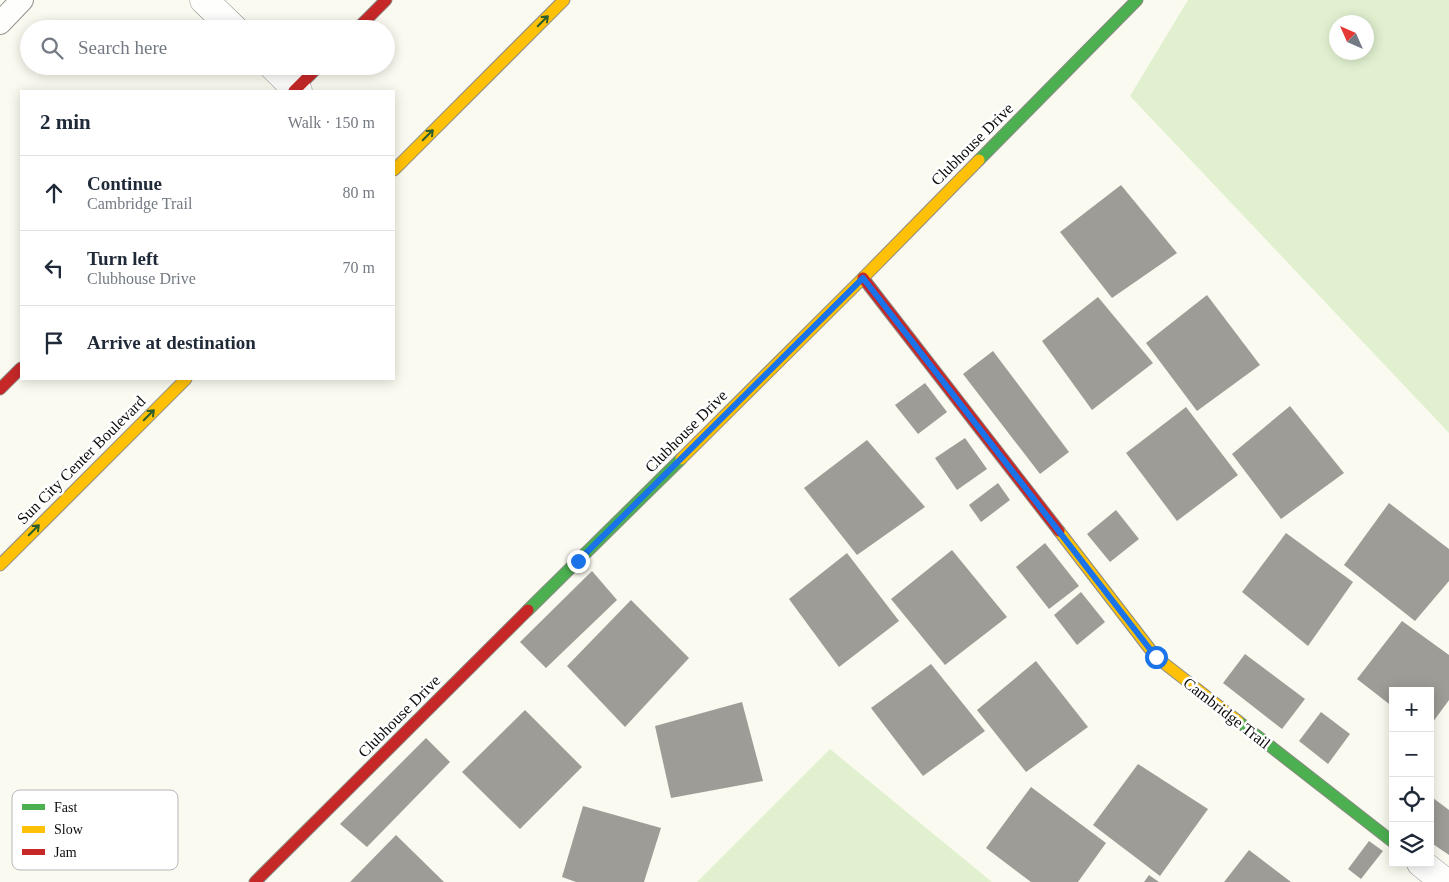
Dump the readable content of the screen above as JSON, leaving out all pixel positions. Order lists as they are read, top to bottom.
{
  "streets": {
    "street": ["Clubhouse Drive", "Sun City Center Boulevard", "Cambridge Trail"]
  },
  "crossings": [
    ["Clubhouse Drive", "Cambridge Trail"]
  ],
  "one_way": ["Sun City Center Boulevard"],
  "legend": ["Fast", "Slow", "Jam"],
  "north": "top left",
  "page": {
    "search": "Search here",
    "heading": ["2 min", "Walk · 150 m"],
    "list": [
      ["Continue", "Cambridge Trail", "80 m"],
      ["Turn left", "Clubhouse Drive", "70 m"],
      "Arrive at destination"
    ],
    "map_buttons": ["+", "−"]
  }
}
